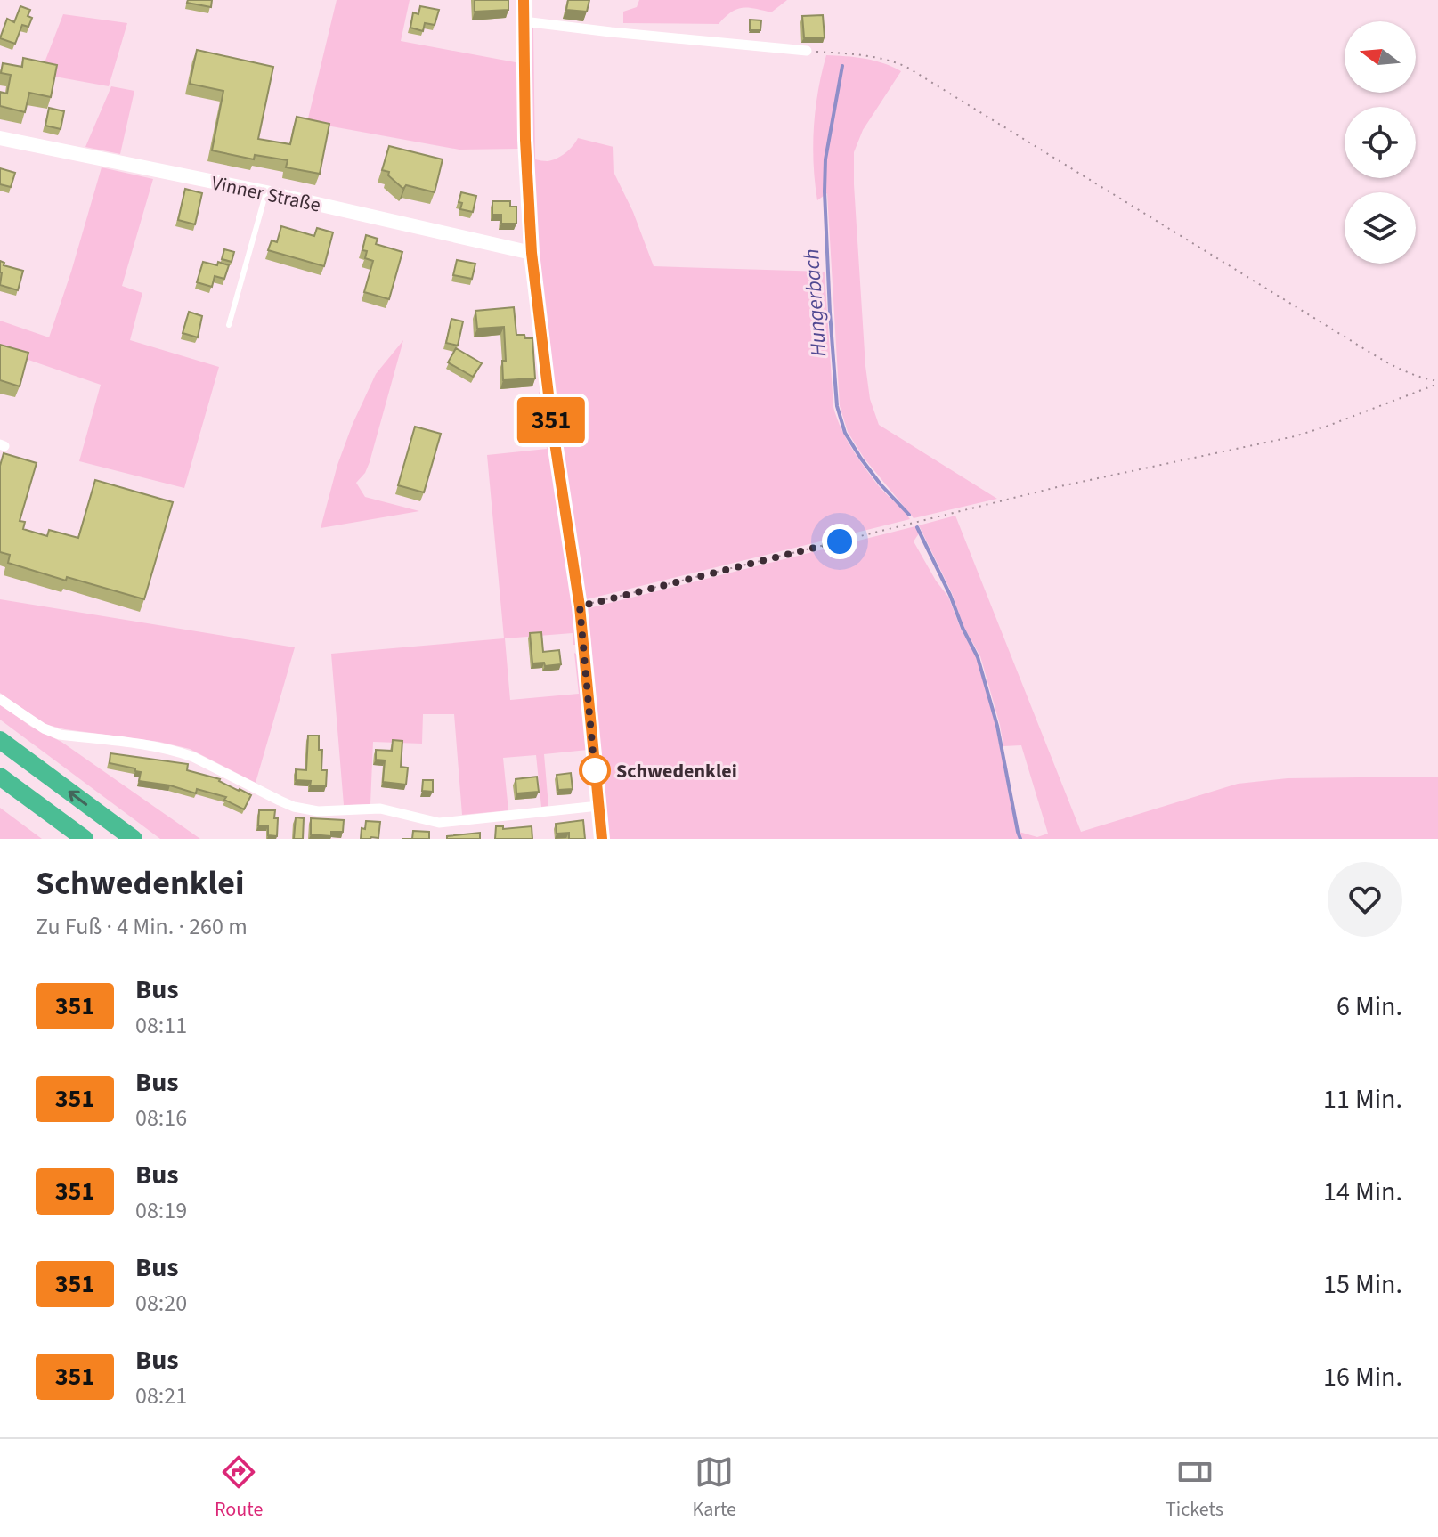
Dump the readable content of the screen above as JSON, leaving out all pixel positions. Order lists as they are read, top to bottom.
{
  "streets": {
    "street": ["Vinner Straße"]
  },
  "water": ["Hungerbach"],
  "places": ["Schwedenklei"],
  "lines": ["bus line 351"],
  "north": "left",
  "page": {
    "on_map": "351",
    "heading": ["Schwedenklei", "Zu Fuß · 4 Min. · 260 m"],
    "list": [
      {
        "mark": "351",
        "name": "Bus",
        "note": "08:11",
        "value": "6 Min."
      },
      {
        "mark": "351",
        "name": "Bus",
        "note": "08:16",
        "value": "11 Min."
      },
      {
        "mark": "351",
        "name": "Bus",
        "note": "08:19",
        "value": "14 Min."
      },
      {
        "mark": "351",
        "name": "Bus",
        "note": "08:20",
        "value": "15 Min."
      },
      {
        "mark": "351",
        "name": "Bus",
        "note": "08:21",
        "value": "16 Min."
      }
    ],
    "tabs": ["Route", "Karte", "Tickets"]
  }
}
